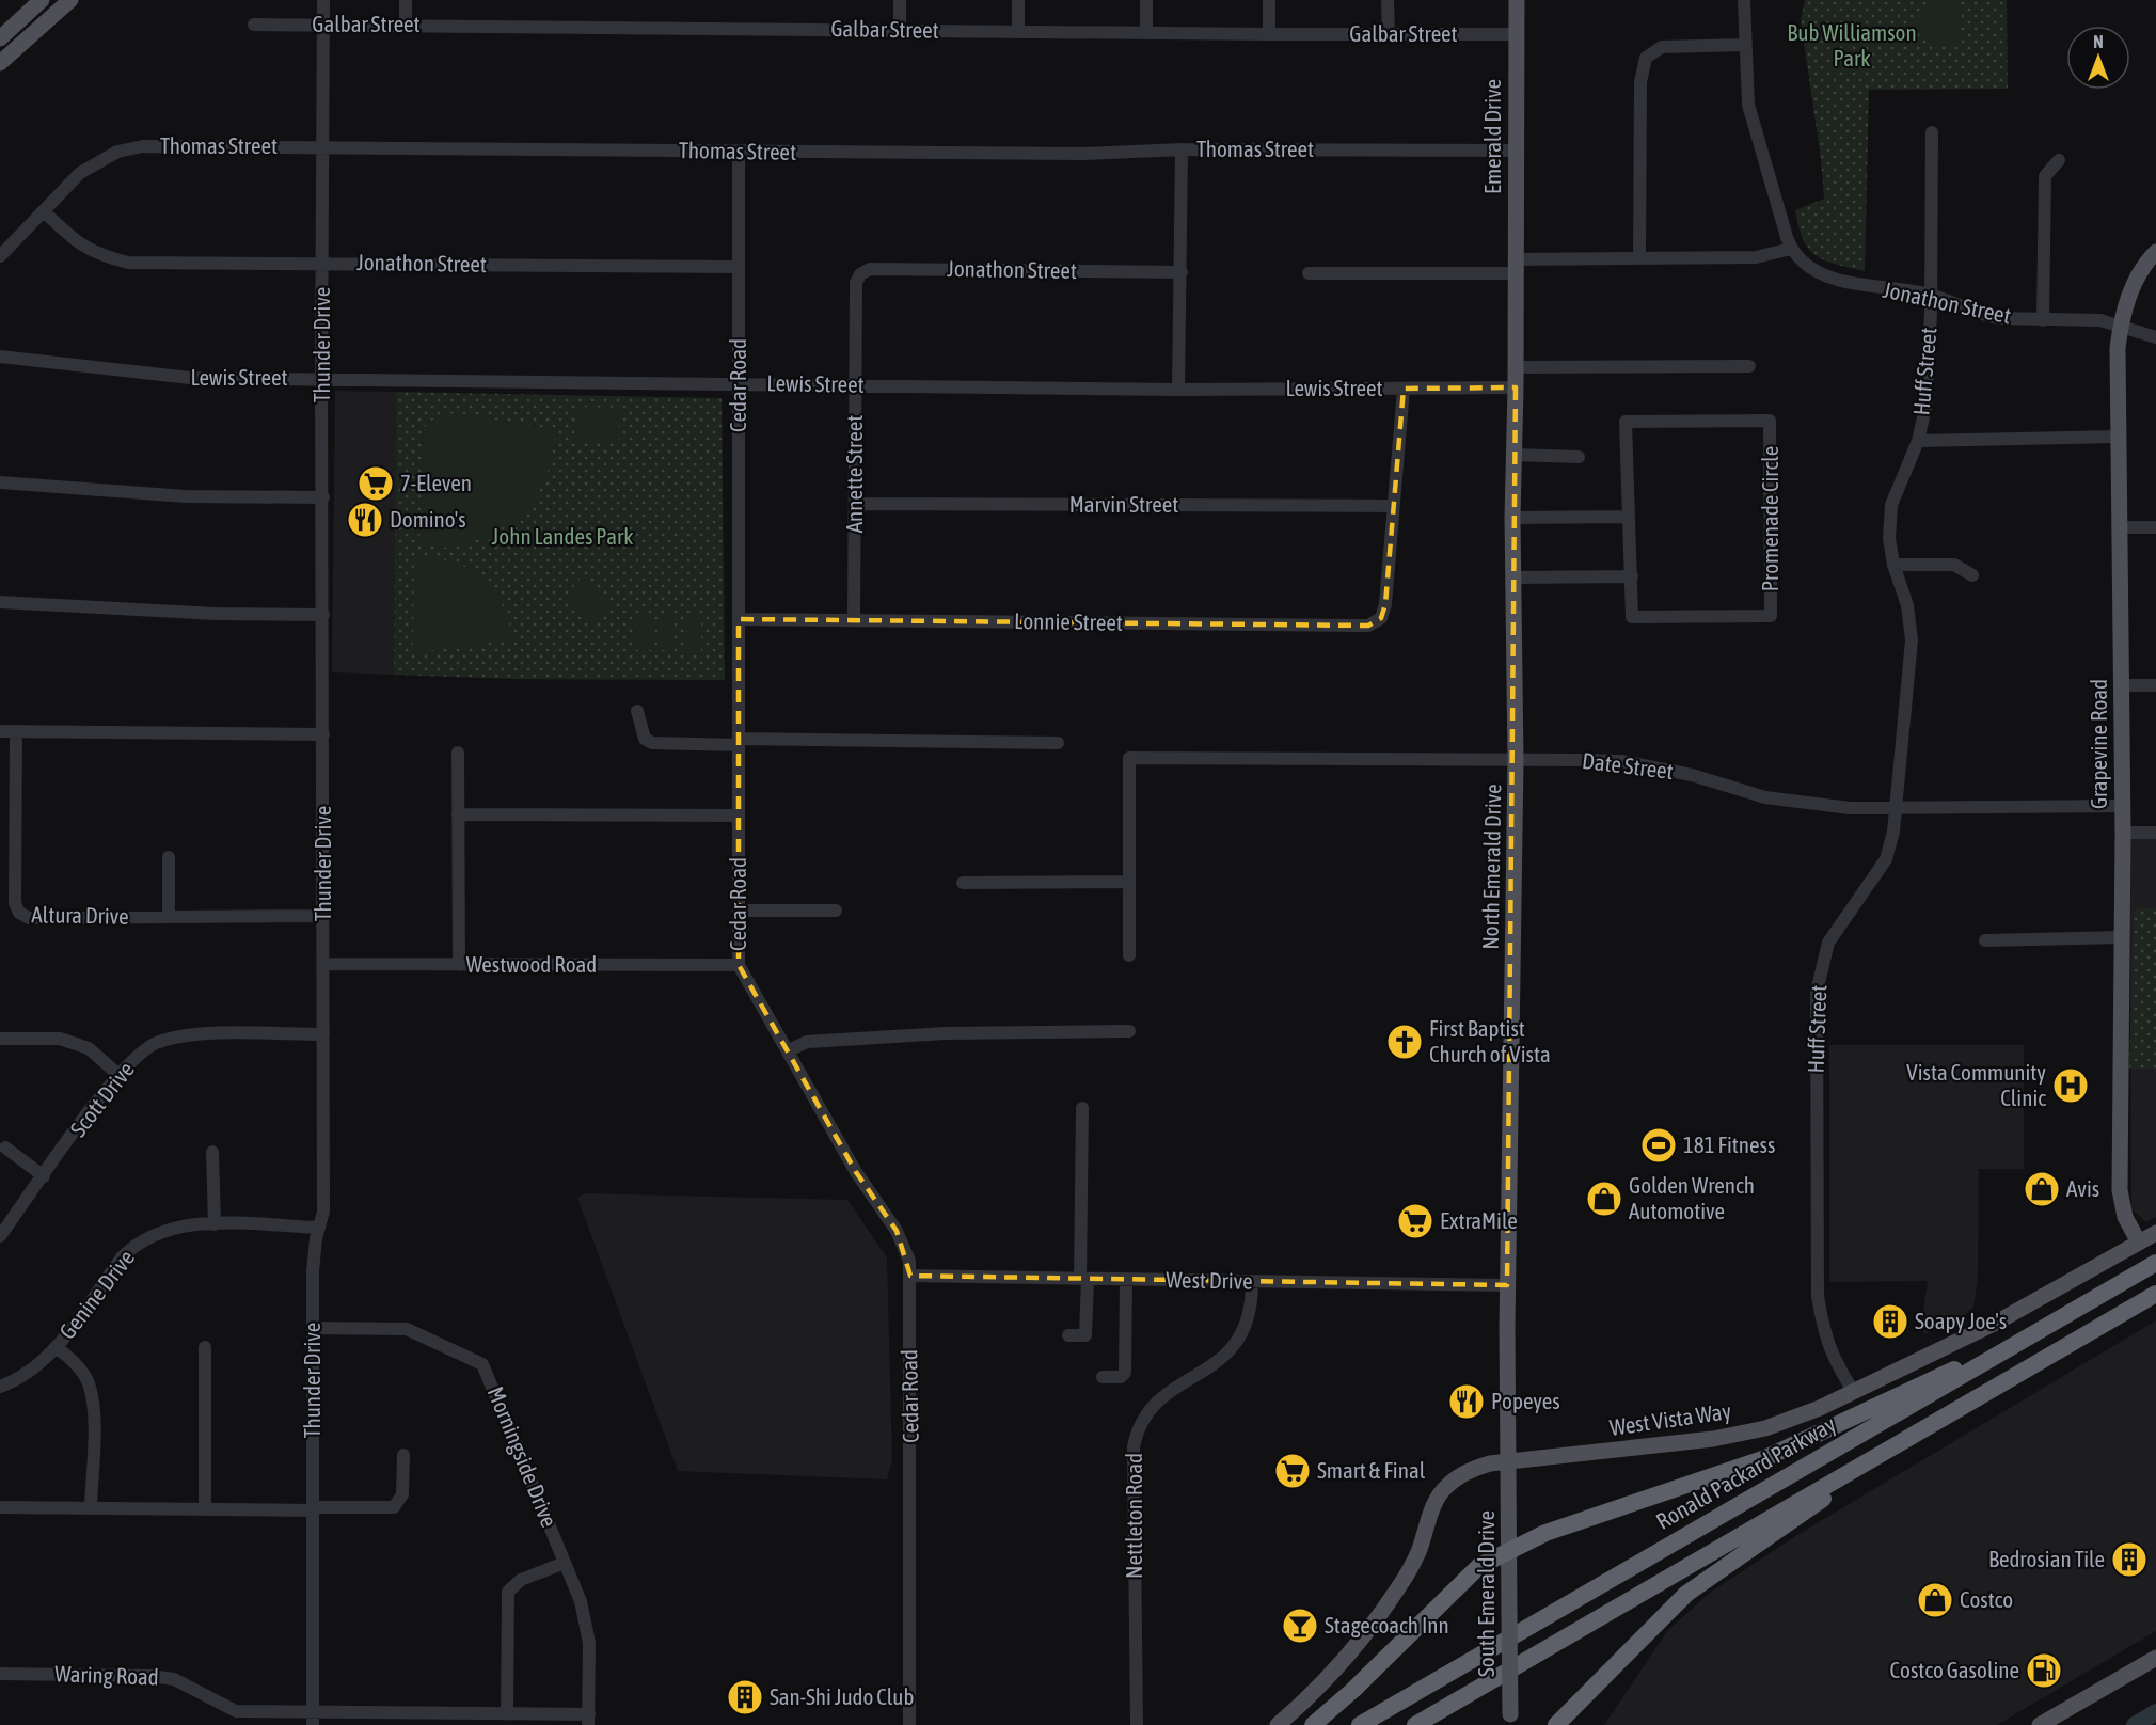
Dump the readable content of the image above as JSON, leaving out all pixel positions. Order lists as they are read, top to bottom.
{
  "streets": {
    "highway": ["Ronald Packard Parkway"],
    "main road": [
      "Emerald Drive",
      "Grapevine Road",
      "North Emerald Drive",
      "West Vista Way",
      "South Emerald Drive"
    ],
    "street": [
      "Galbar Street",
      "Thomas Street",
      "Jonathon Street",
      "Thunder Drive",
      "Huff Street",
      "Lewis Street",
      "Cedar Road",
      "Annette Street",
      "Marvin Street",
      "Promenade Circle",
      "Lonnie Street",
      "Date Street",
      "Altura Drive",
      "Westwood Road",
      "Scott Drive",
      "West Drive",
      "Genine Drive",
      "Morningside Drive",
      "Nettleton Road",
      "Waring Road"
    ]
  },
  "crossings": [
    ["Galbar Street", "Emerald Drive"],
    ["Galbar Street", "Thunder Drive"],
    ["Emerald Drive", "Thomas Street"],
    ["Emerald Drive", "North Emerald Drive"],
    ["Thomas Street", "Jonathon Street"],
    ["Thomas Street", "Thunder Drive"],
    ["Thomas Street", "Cedar Road"],
    ["Jonathon Street", "Thunder Drive"],
    ["Jonathon Street", "Huff Street"],
    ["Jonathon Street", "Cedar Road"],
    ["Jonathon Street", "Annette Street"],
    ["Jonathon Street", "Grapevine Road"],
    ["Thunder Drive", "Lewis Street"],
    ["Thunder Drive", "Altura Drive"],
    ["Thunder Drive", "Westwood Road"],
    ["Thunder Drive", "Scott Drive"],
    ["Thunder Drive", "Genine Drive"],
    ["Thunder Drive", "Morningside Drive"],
    ["Thunder Drive", "Waring Road"],
    ["Huff Street", "Date Street"],
    ["Huff Street", "West Vista Way"],
    ["Lewis Street", "Cedar Road"],
    ["Lewis Street", "Annette Street"],
    ["Lewis Street", "North Emerald Drive"],
    ["Cedar Road", "Lonnie Street"],
    ["Cedar Road", "Westwood Road"],
    ["Cedar Road", "West Drive"],
    ["Annette Street", "Marvin Street"],
    ["Annette Street", "Lonnie Street"],
    ["Marvin Street", "Lonnie Street"],
    ["Grapevine Road", "Date Street"],
    ["Grapevine Road", "West Vista Way"],
    ["Date Street", "North Emerald Drive"],
    ["North Emerald Drive", "West Drive"],
    ["North Emerald Drive", "West Vista Way"],
    ["North Emerald Drive", "South Emerald Drive"],
    ["West Drive", "Nettleton Road"],
    ["West Vista Way", "South Emerald Drive"],
    ["Morningside Drive", "Waring Road"]
  ],
  "parks": ["Bub Williamson Park", "John Landes Park"],
  "places": {
    "supermarket": ["7-Eleven", "ExtraMile", "Smart & Final"],
    "restaurant": ["Domino's", "Popeyes"],
    "church": ["First Baptist Church of Vista"],
    "hospital": ["Vista Community Clinic"],
    "sports": ["181 Fitness"],
    "shop": ["Avis", "Golden Wrench Automotive", "Costco"],
    "building": ["Soapy Joe's", "Bedrosian Tile", "San-Shi Judo Club"],
    "bar": ["Stagecoach Inn"],
    "fuel station": ["Costco Gasoline"]
  },
  "north": "top"
}
